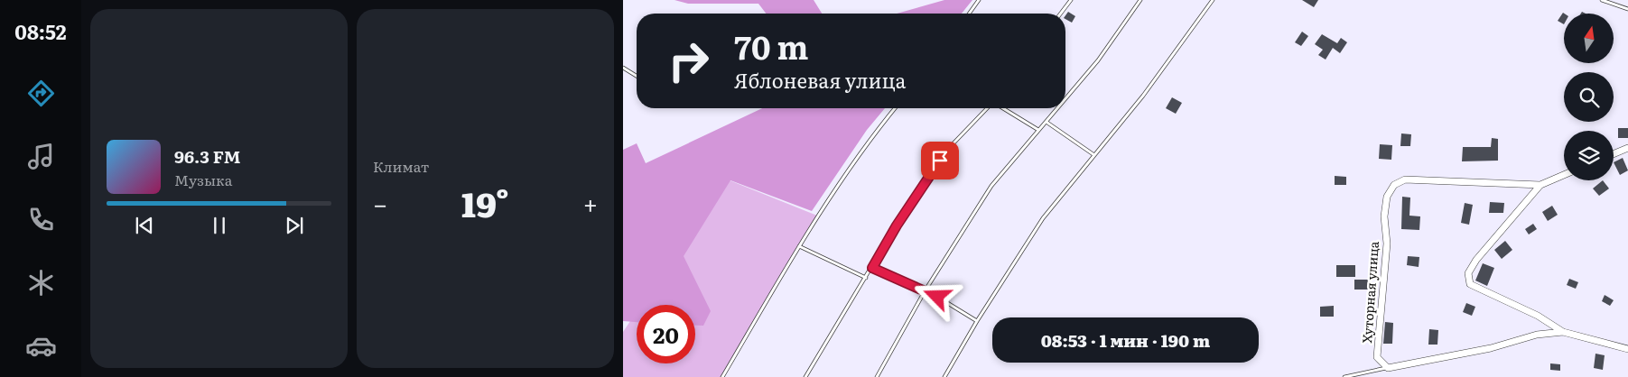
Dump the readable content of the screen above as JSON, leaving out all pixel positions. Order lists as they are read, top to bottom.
{
  "streets": {
    "street": ["Хуторная улица"]
  },
  "north": "top",
  "page": {
    "tabs": "08:52",
    "tile": "Климат",
    "turn": ["70 m", "Яблоневая улица"],
    "song": ["96.3 FM", "Музыка"],
    "heat": ["−", "19°", "+"],
    "limit": "20",
    "trip": "08:53 · 1 мин · 190 m"
  }
}
